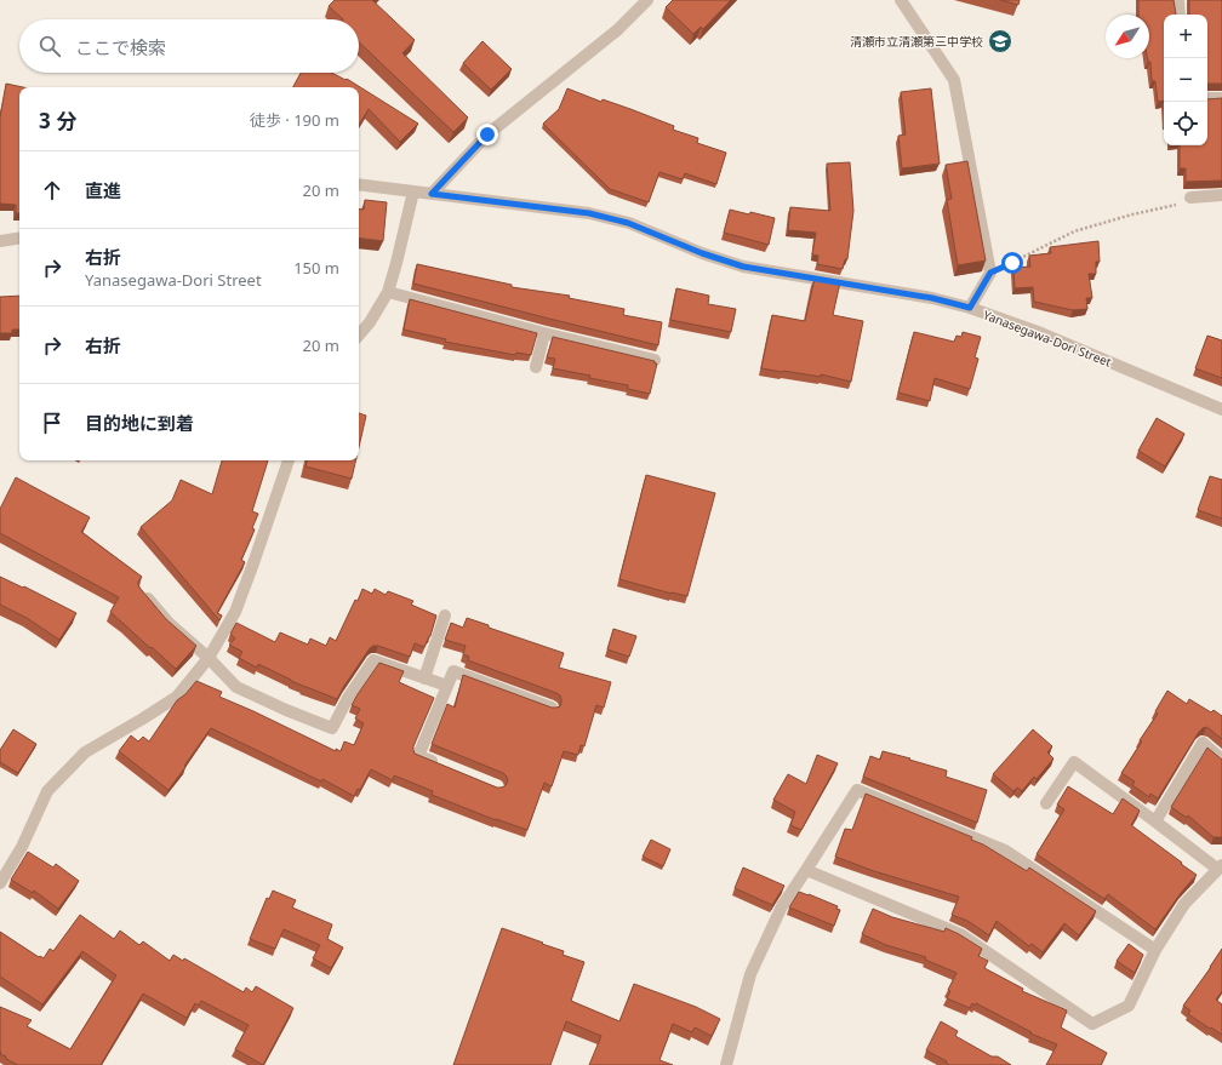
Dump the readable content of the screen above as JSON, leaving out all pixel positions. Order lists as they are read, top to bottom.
{
  "streets": {
    "street": ["Yanasegawa-Dori Street"]
  },
  "places": {
    "school or university": ["清瀬市立清瀬第三中学校"]
  },
  "north": "bottom left",
  "page": {
    "map_buttons": ["+", "−"],
    "search": "ここで検索",
    "heading": ["3 分", "徒歩 · 190 m"],
    "list": [
      ["直進", "20 m"],
      ["右折", "Yanasegawa-Dori Street", "150 m"],
      ["右折", "20 m"],
      "目的地に到着"
    ]
  }
}
